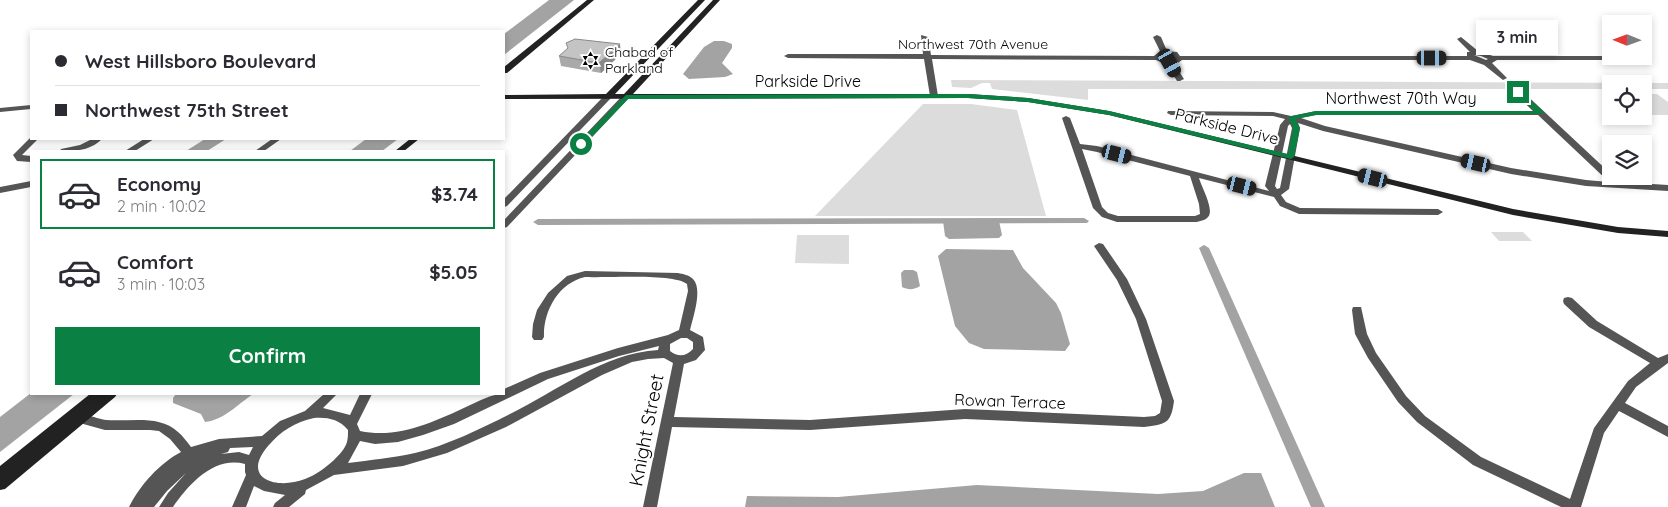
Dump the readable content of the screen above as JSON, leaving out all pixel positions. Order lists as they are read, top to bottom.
{
  "streets": {
    "street": [
      "Northwest 70th Avenue",
      "Parkside Drive",
      "Northwest 70th Way",
      "Rowan Terrace",
      "Knight Street"
    ]
  },
  "crossings": [
    ["Rowan Terrace", "Knight Street"]
  ],
  "places": {
    "synagogue": ["Chabad of Parkland"]
  },
  "north": "left",
  "page": {
    "bubble": "3 min",
    "banner": ["West Hillsboro Boulevard", "Northwest 75th Street"],
    "list": [
      {
        "name": "Economy",
        "note": "2 min · 10:02",
        "value": "$3.74"
      },
      {
        "name": "Comfort",
        "note": "3 min · 10:03",
        "value": "$5.05"
      }
    ],
    "buttons": "Confirm"
  }
}
